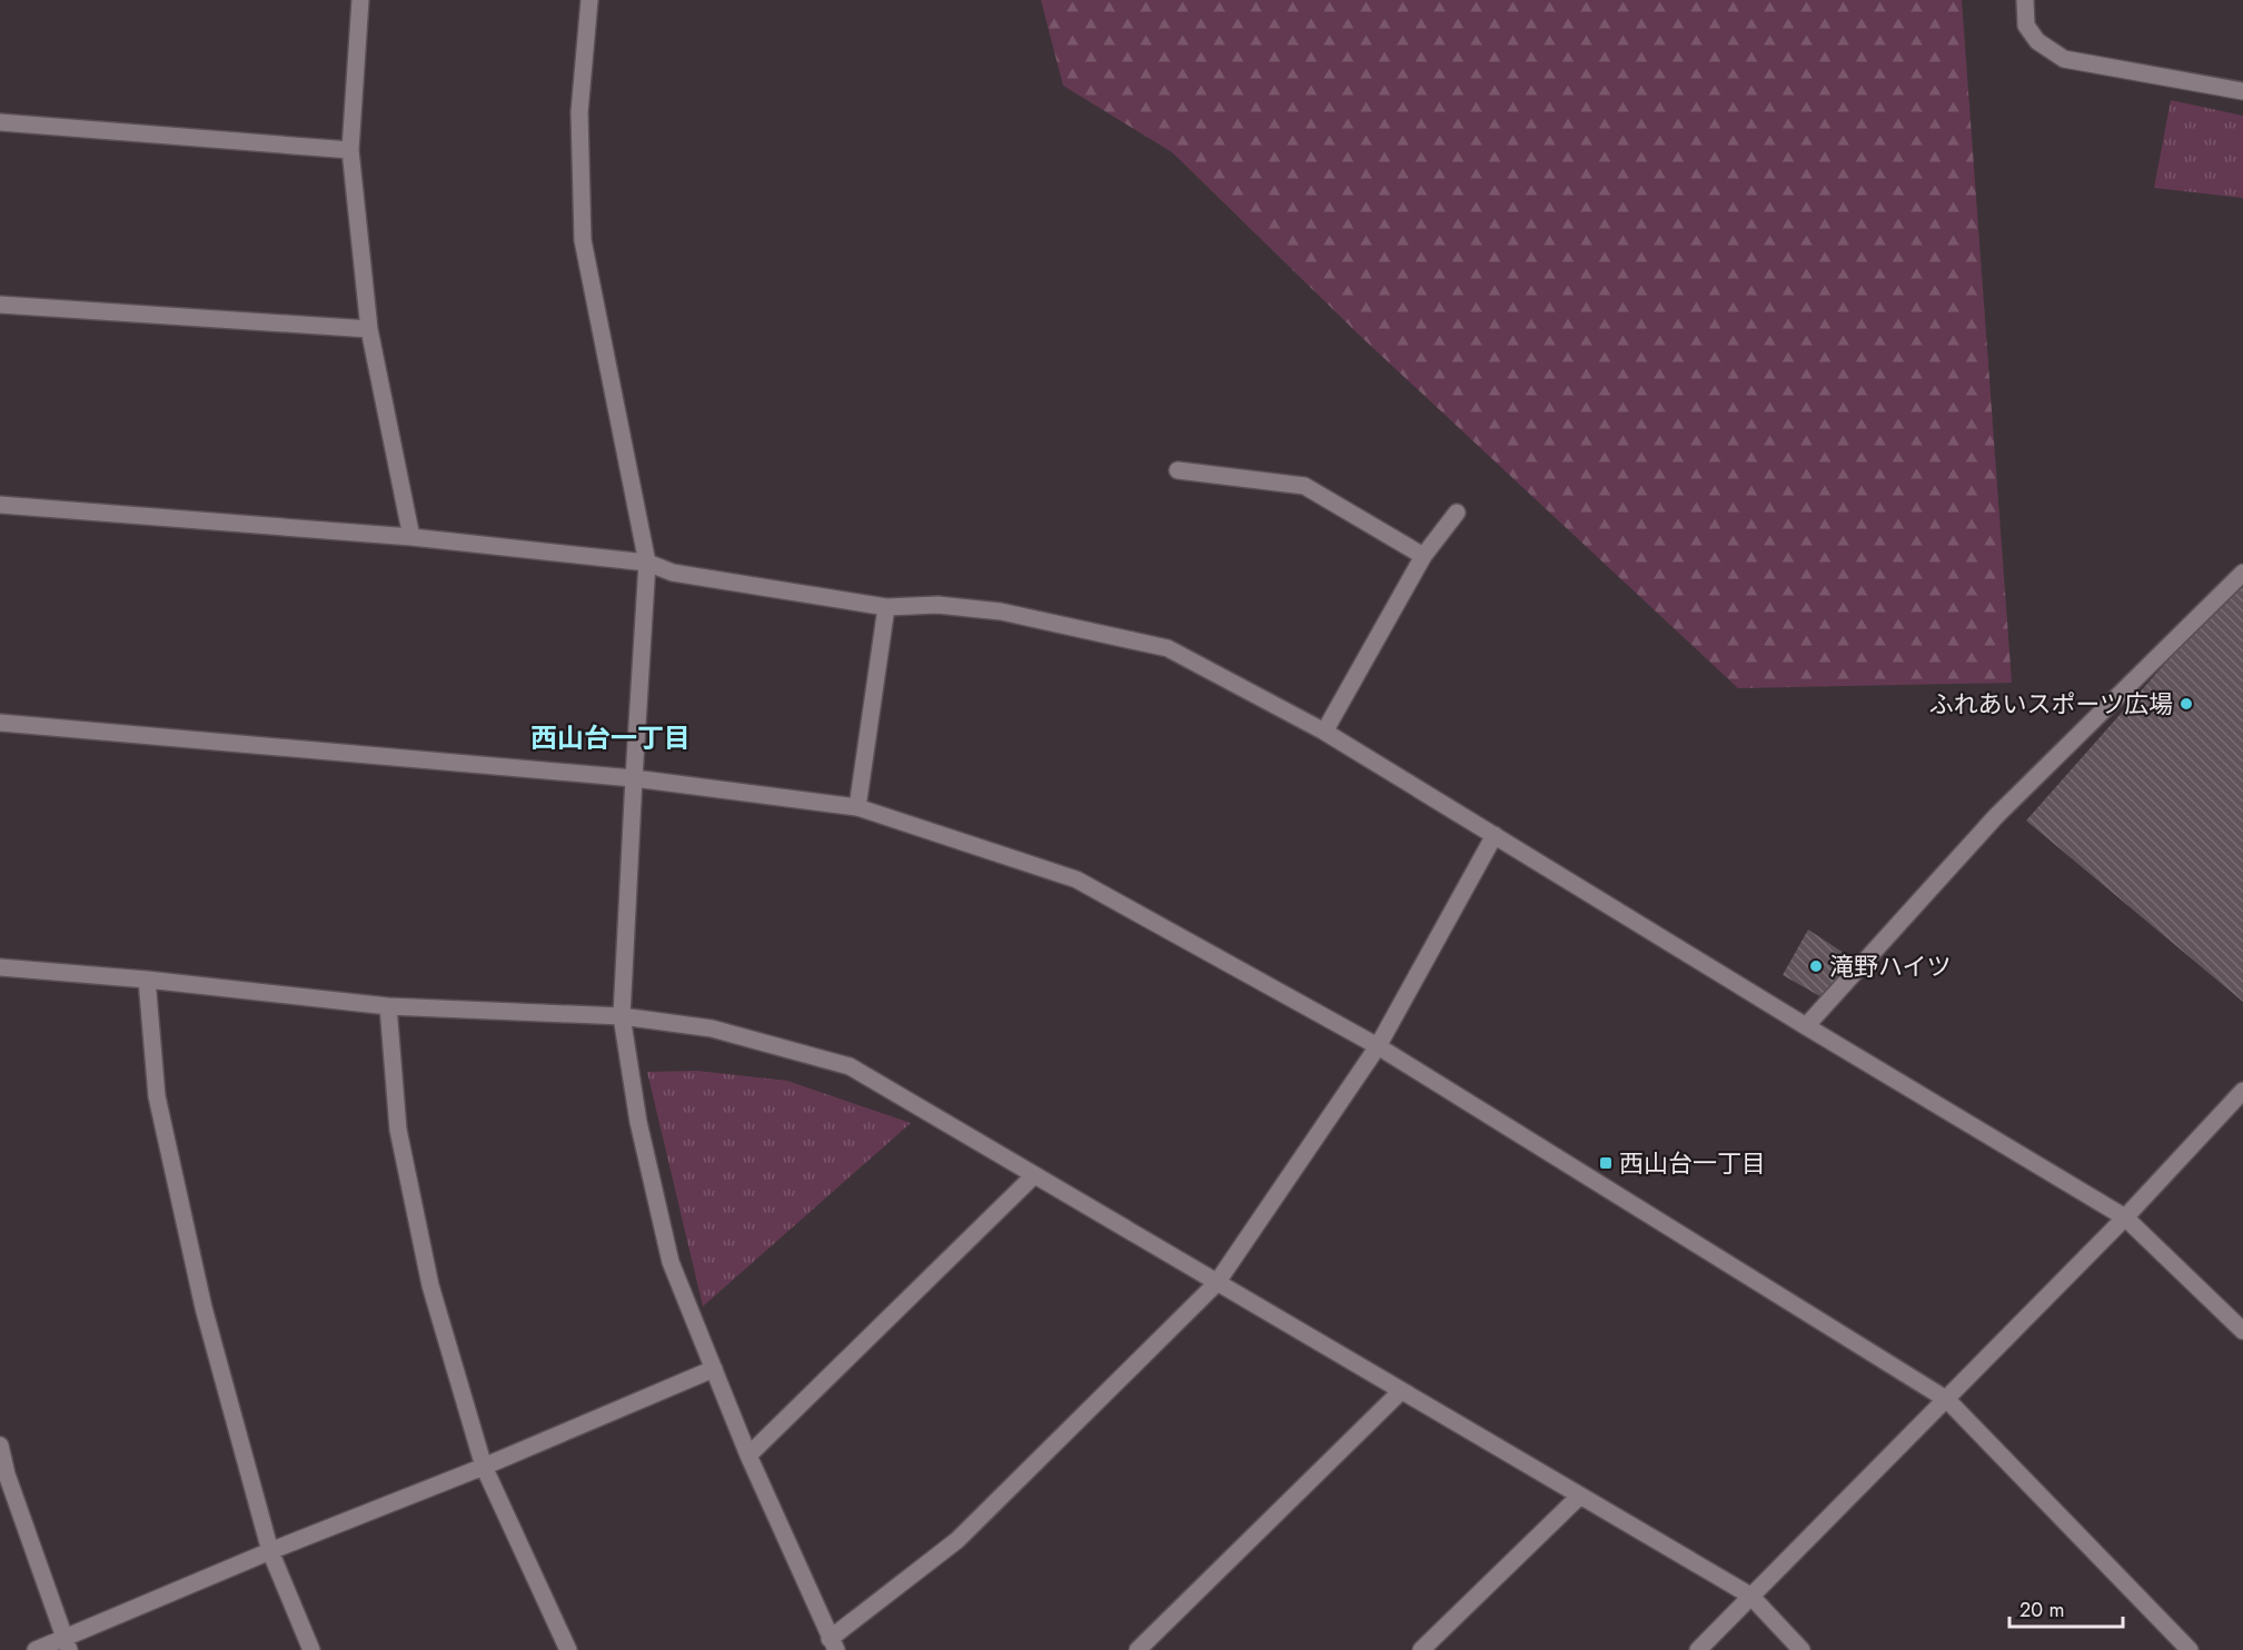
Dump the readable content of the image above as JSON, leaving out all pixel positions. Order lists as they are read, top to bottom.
{
  "districts": ["西山台一丁目"],
  "places": {
    "other": ["ふれあいスポーツ広場", "滝野ハイツ"],
    "transit": ["西山台一丁目"]
  },
  "scale_bar": "20 m"
}
